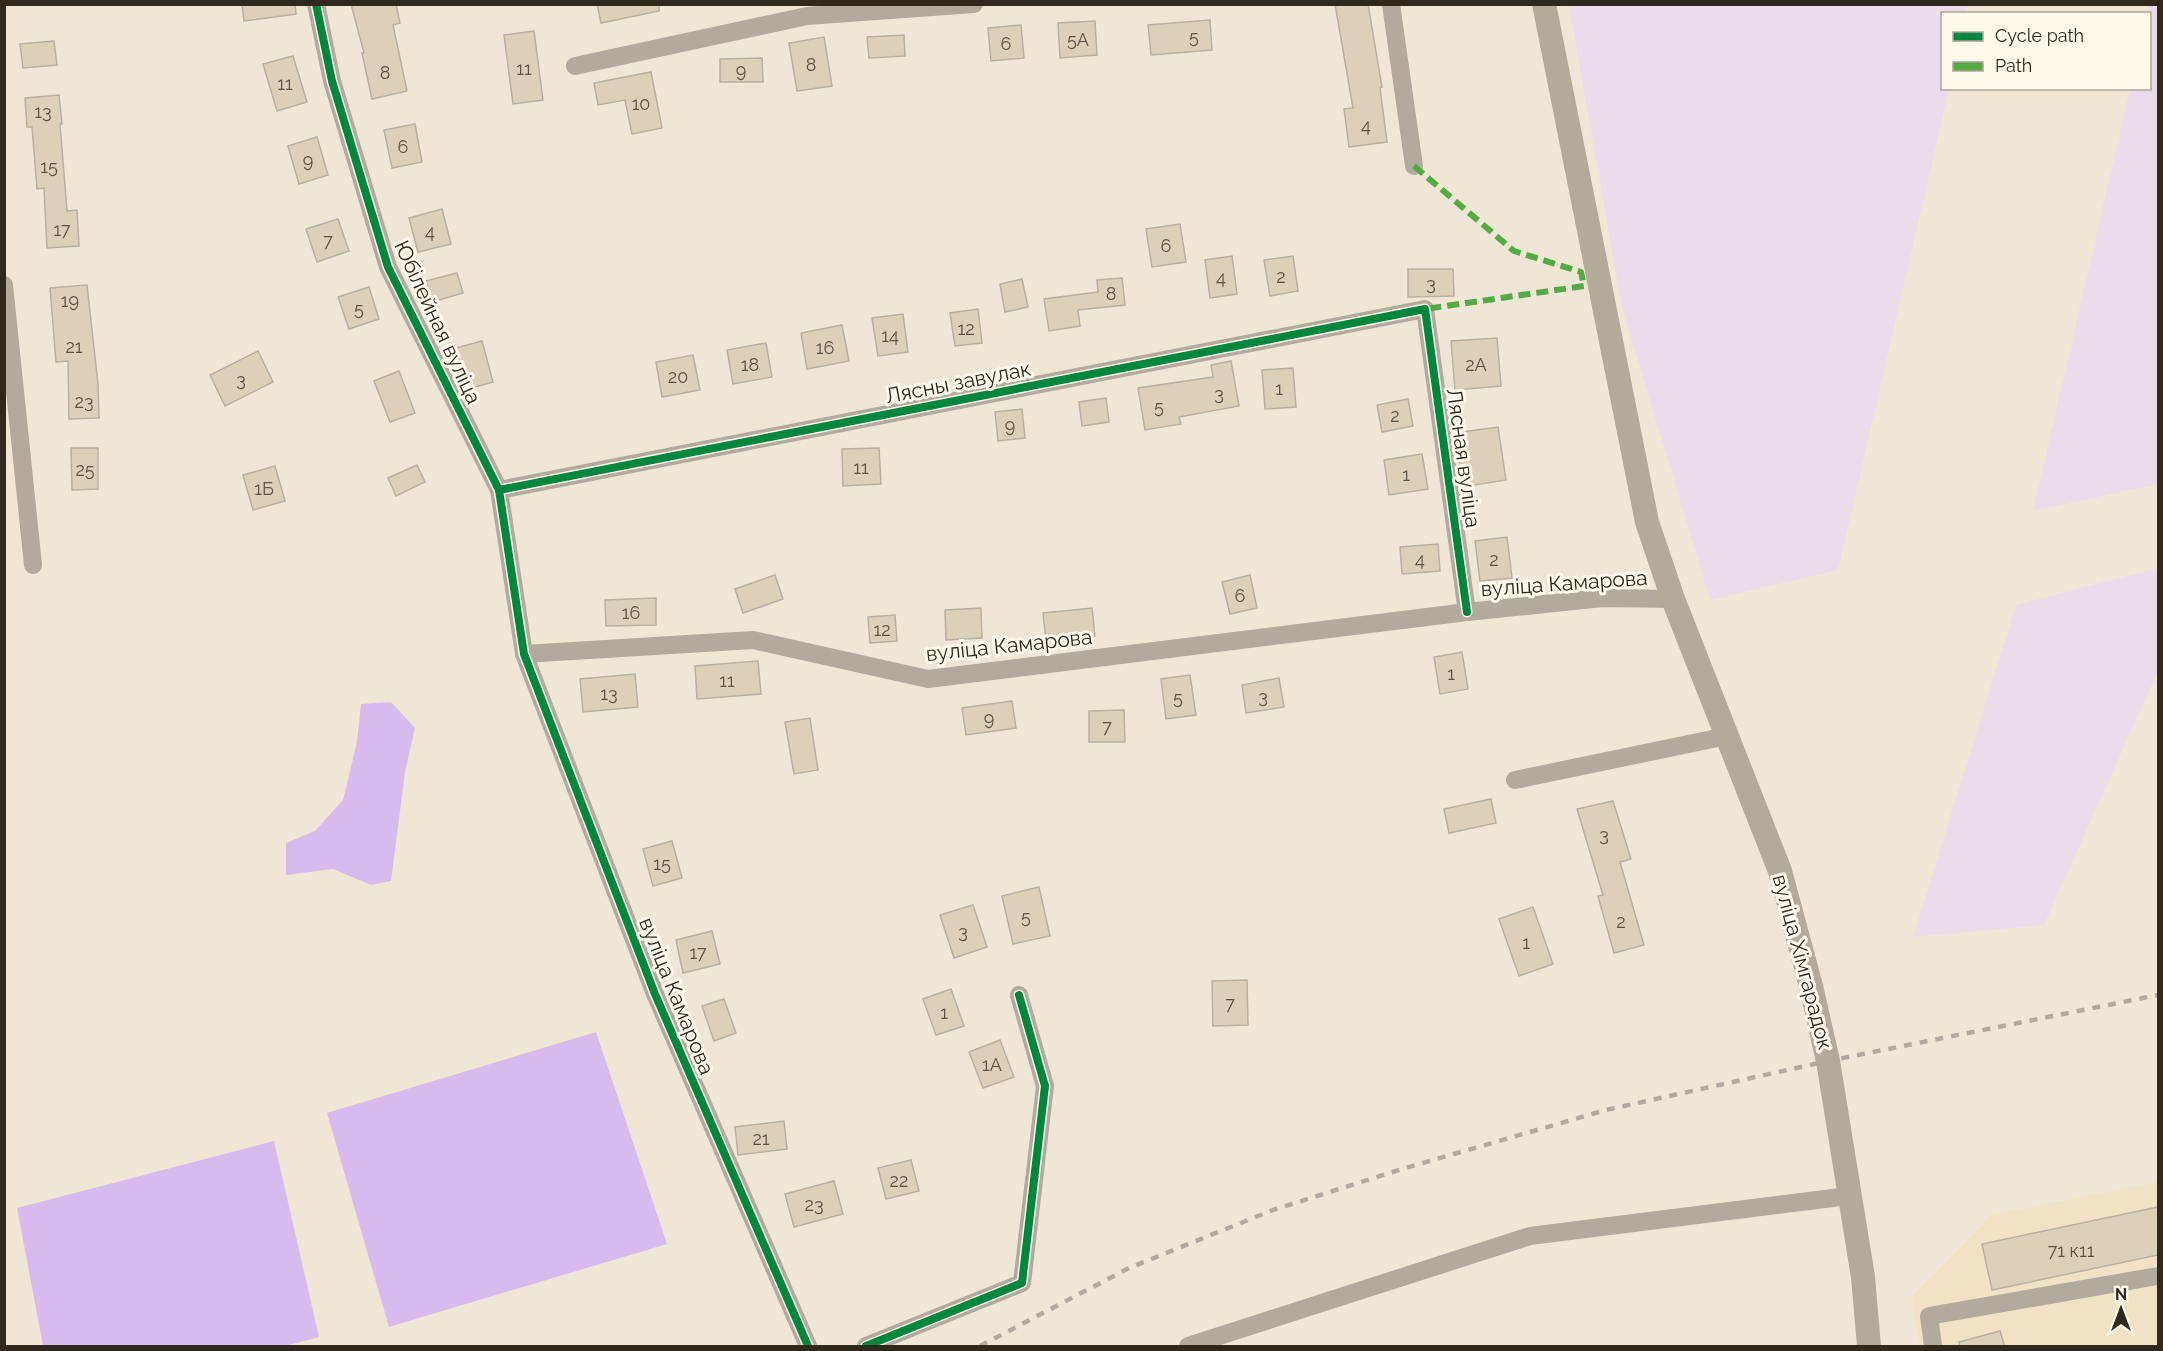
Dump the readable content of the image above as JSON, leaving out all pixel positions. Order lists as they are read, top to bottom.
{
  "streets": {
    "main road": ["вуліца Хімгарадок"],
    "street": [
      "Юбілейная вуліца",
      "Лясны завулак",
      "Лясная вуліца",
      "вуліца Камарова"
    ]
  },
  "crossings": [
    ["Юбілейная вуліца", "Лясны завулак"],
    ["Юбілейная вуліца", "вуліца Камарова"],
    ["Лясны завулак", "Лясная вуліца"],
    ["Лясная вуліца", "вуліца Камарова"],
    ["вуліца Камарова", "вуліца Хімгарадок"]
  ],
  "house_numbers": [
    "5",
    "5А",
    "6",
    "8",
    "11",
    "9",
    "8",
    "11",
    "10",
    "13",
    "4",
    "6",
    "9",
    "15",
    "17",
    "4",
    "7",
    "6",
    "2",
    "4",
    "3",
    "8",
    "19",
    "5",
    "12",
    "14",
    "21",
    "16",
    "18",
    "2А",
    "20",
    "3",
    "1",
    "3",
    "23",
    "5",
    "2",
    "9",
    "11",
    "25",
    "1",
    "1Б",
    "4",
    "2",
    "6",
    "16",
    "12",
    "1",
    "11",
    "13",
    "3",
    "5",
    "9",
    "7",
    "3",
    "15",
    "5",
    "2",
    "3",
    "1",
    "17",
    "7",
    "1",
    "1А",
    "21",
    "22",
    "23",
    "71 к11"
  ],
  "legend": ["Cycle path", "Path"],
  "north": "top"
}
